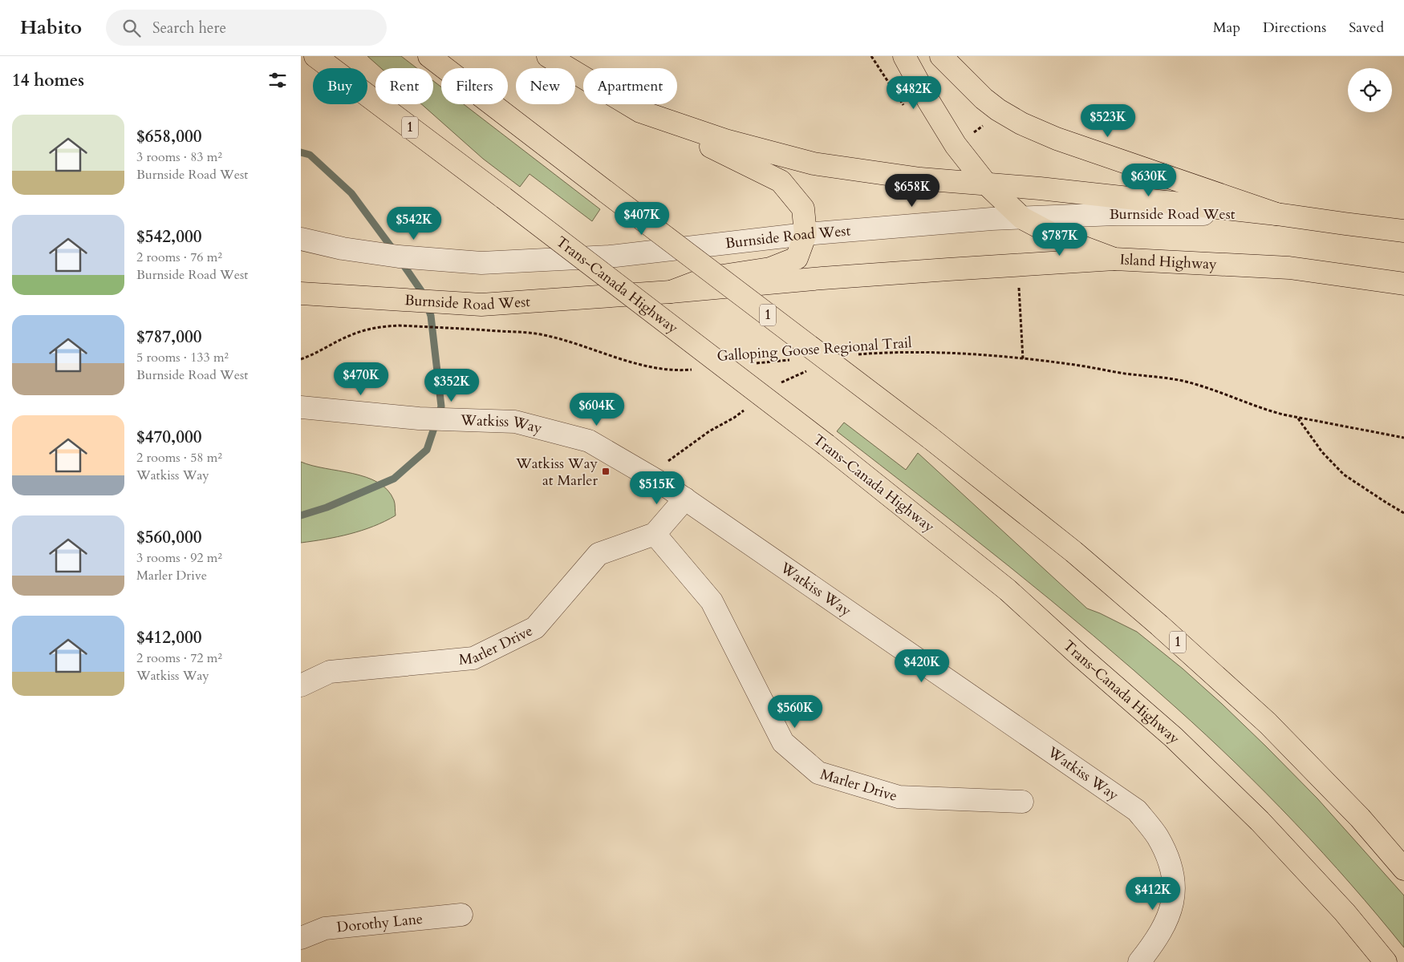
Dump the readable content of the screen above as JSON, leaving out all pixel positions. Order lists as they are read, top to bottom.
{
  "streets": {
    "main road": [
      "1",
      "Burnside Road West",
      "Island Highway",
      "Trans-Canada Highway"
    ],
    "street": ["Watkiss Way", "Marler Drive", "Dorothy Lane"],
    "path": ["Galloping Goose Regional Trail"]
  },
  "crossings": [
    ["Burnside Road West", "Island Highway"]
  ],
  "places": {
    "transit": ["Watkiss Way at Marler"]
  },
  "page": {
    "header": "Habito",
    "search": "Search here",
    "nav": ["Map", "Directions", "Saved"],
    "heading": "14 homes",
    "chip": [
      "Buy",
      "Rent",
      "Filters",
      "New",
      "Apartment"
    ],
    "price": [
      "$482K",
      "$523K",
      "$630K",
      "$658K",
      "$407K",
      "$542K",
      "$787K",
      "$470K",
      "$352K",
      "$604K",
      "$515K",
      "$420K",
      "$560K",
      "$412K"
    ],
    "list": [
      {
        "name": "$658,000",
        "note": "3 rooms · 83 m² · Burnside Road West"
      },
      {
        "name": "$542,000",
        "note": "2 rooms · 76 m² · Burnside Road West"
      },
      {
        "name": "$787,000",
        "note": "5 rooms · 133 m² · Burnside Road West"
      },
      {
        "name": "$470,000",
        "note": "2 rooms · 58 m² · Watkiss Way"
      },
      {
        "name": "$560,000",
        "note": "3 rooms · 92 m² · Marler Drive"
      },
      {
        "name": "$412,000",
        "note": "2 rooms · 72 m² · Watkiss Way"
      }
    ]
  }
}
